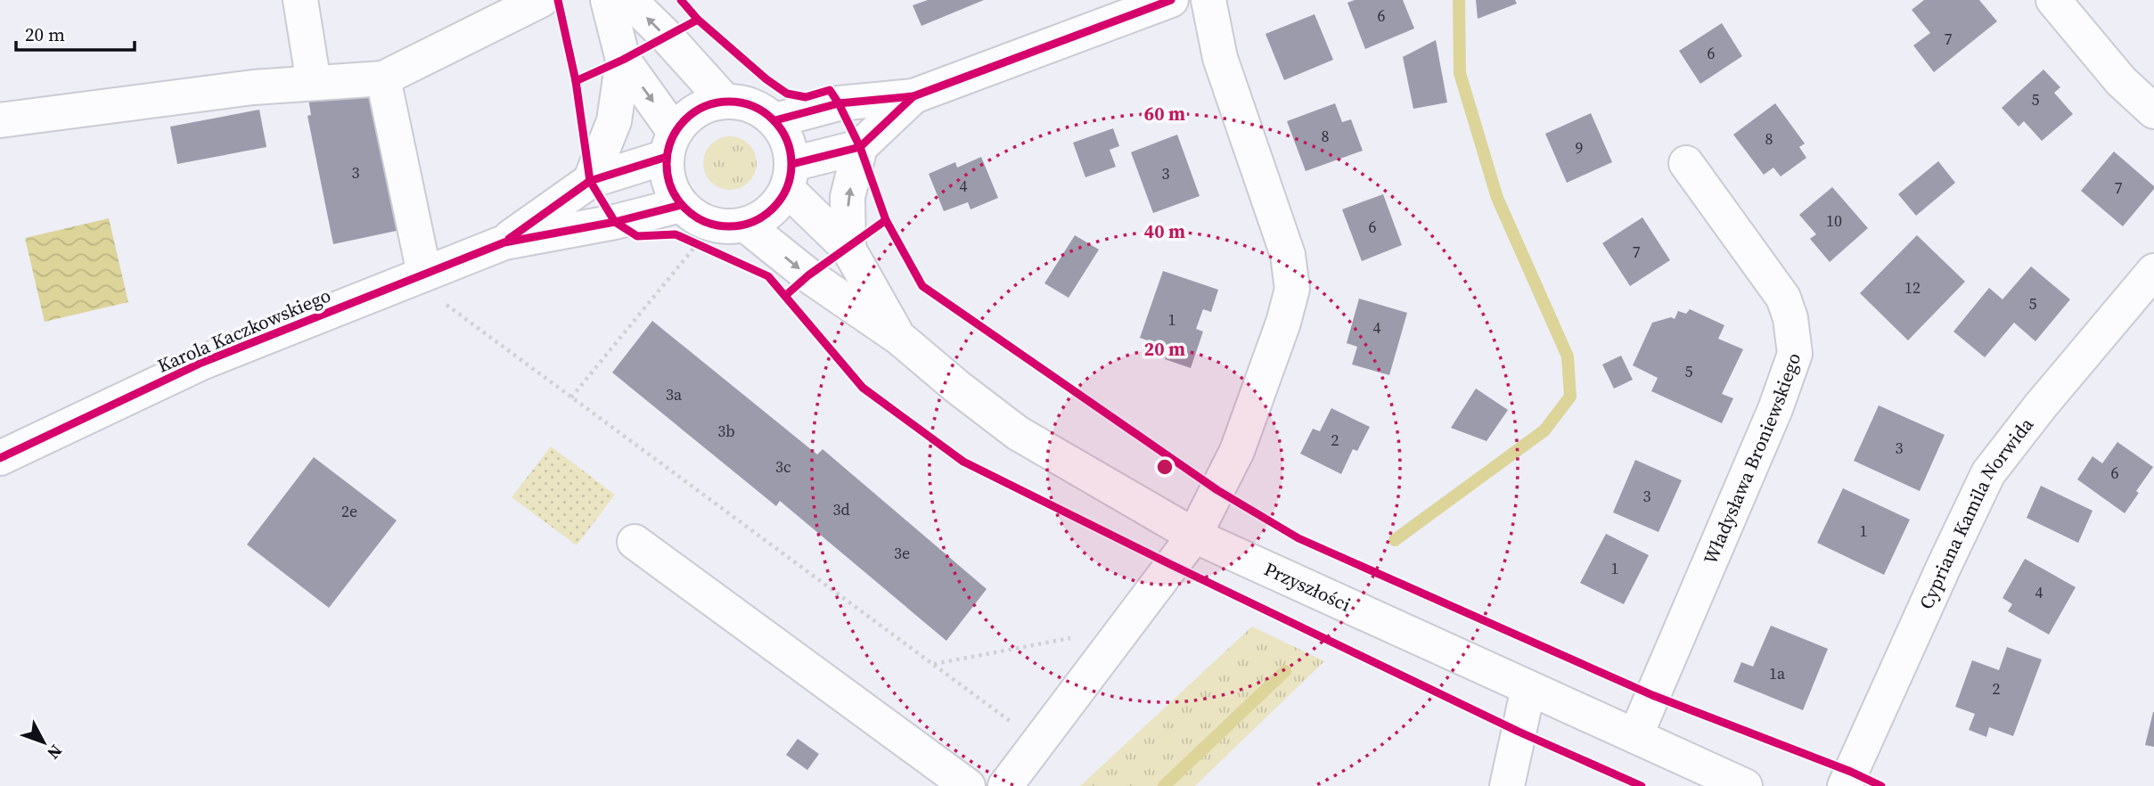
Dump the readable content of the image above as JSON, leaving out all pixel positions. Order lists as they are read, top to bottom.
{
  "streets": {
    "street": [
      "Karola Kaczkowskiego",
      "Władysława Broniewskiego",
      "Cypriana Kamila Norwida",
      "Przyszłości"
    ]
  },
  "crossings": [
    ["Władysława Broniewskiego", "Przyszłości"]
  ],
  "house_numbers": [
    "6",
    "7",
    "6",
    "5",
    "8",
    "8",
    "9",
    "3",
    "3",
    "4",
    "7",
    "10",
    "6",
    "7",
    "12",
    "5",
    "1",
    "4",
    "5",
    "3a",
    "3b",
    "2",
    "3",
    "3c",
    "6",
    "3",
    "3d",
    "2e",
    "1",
    "3e",
    "1",
    "4",
    "1a",
    "2"
  ],
  "scale_bar": "20 m",
  "north": "bottom right",
  "rings": ["60 m", "40 m", "20 m"]
}
